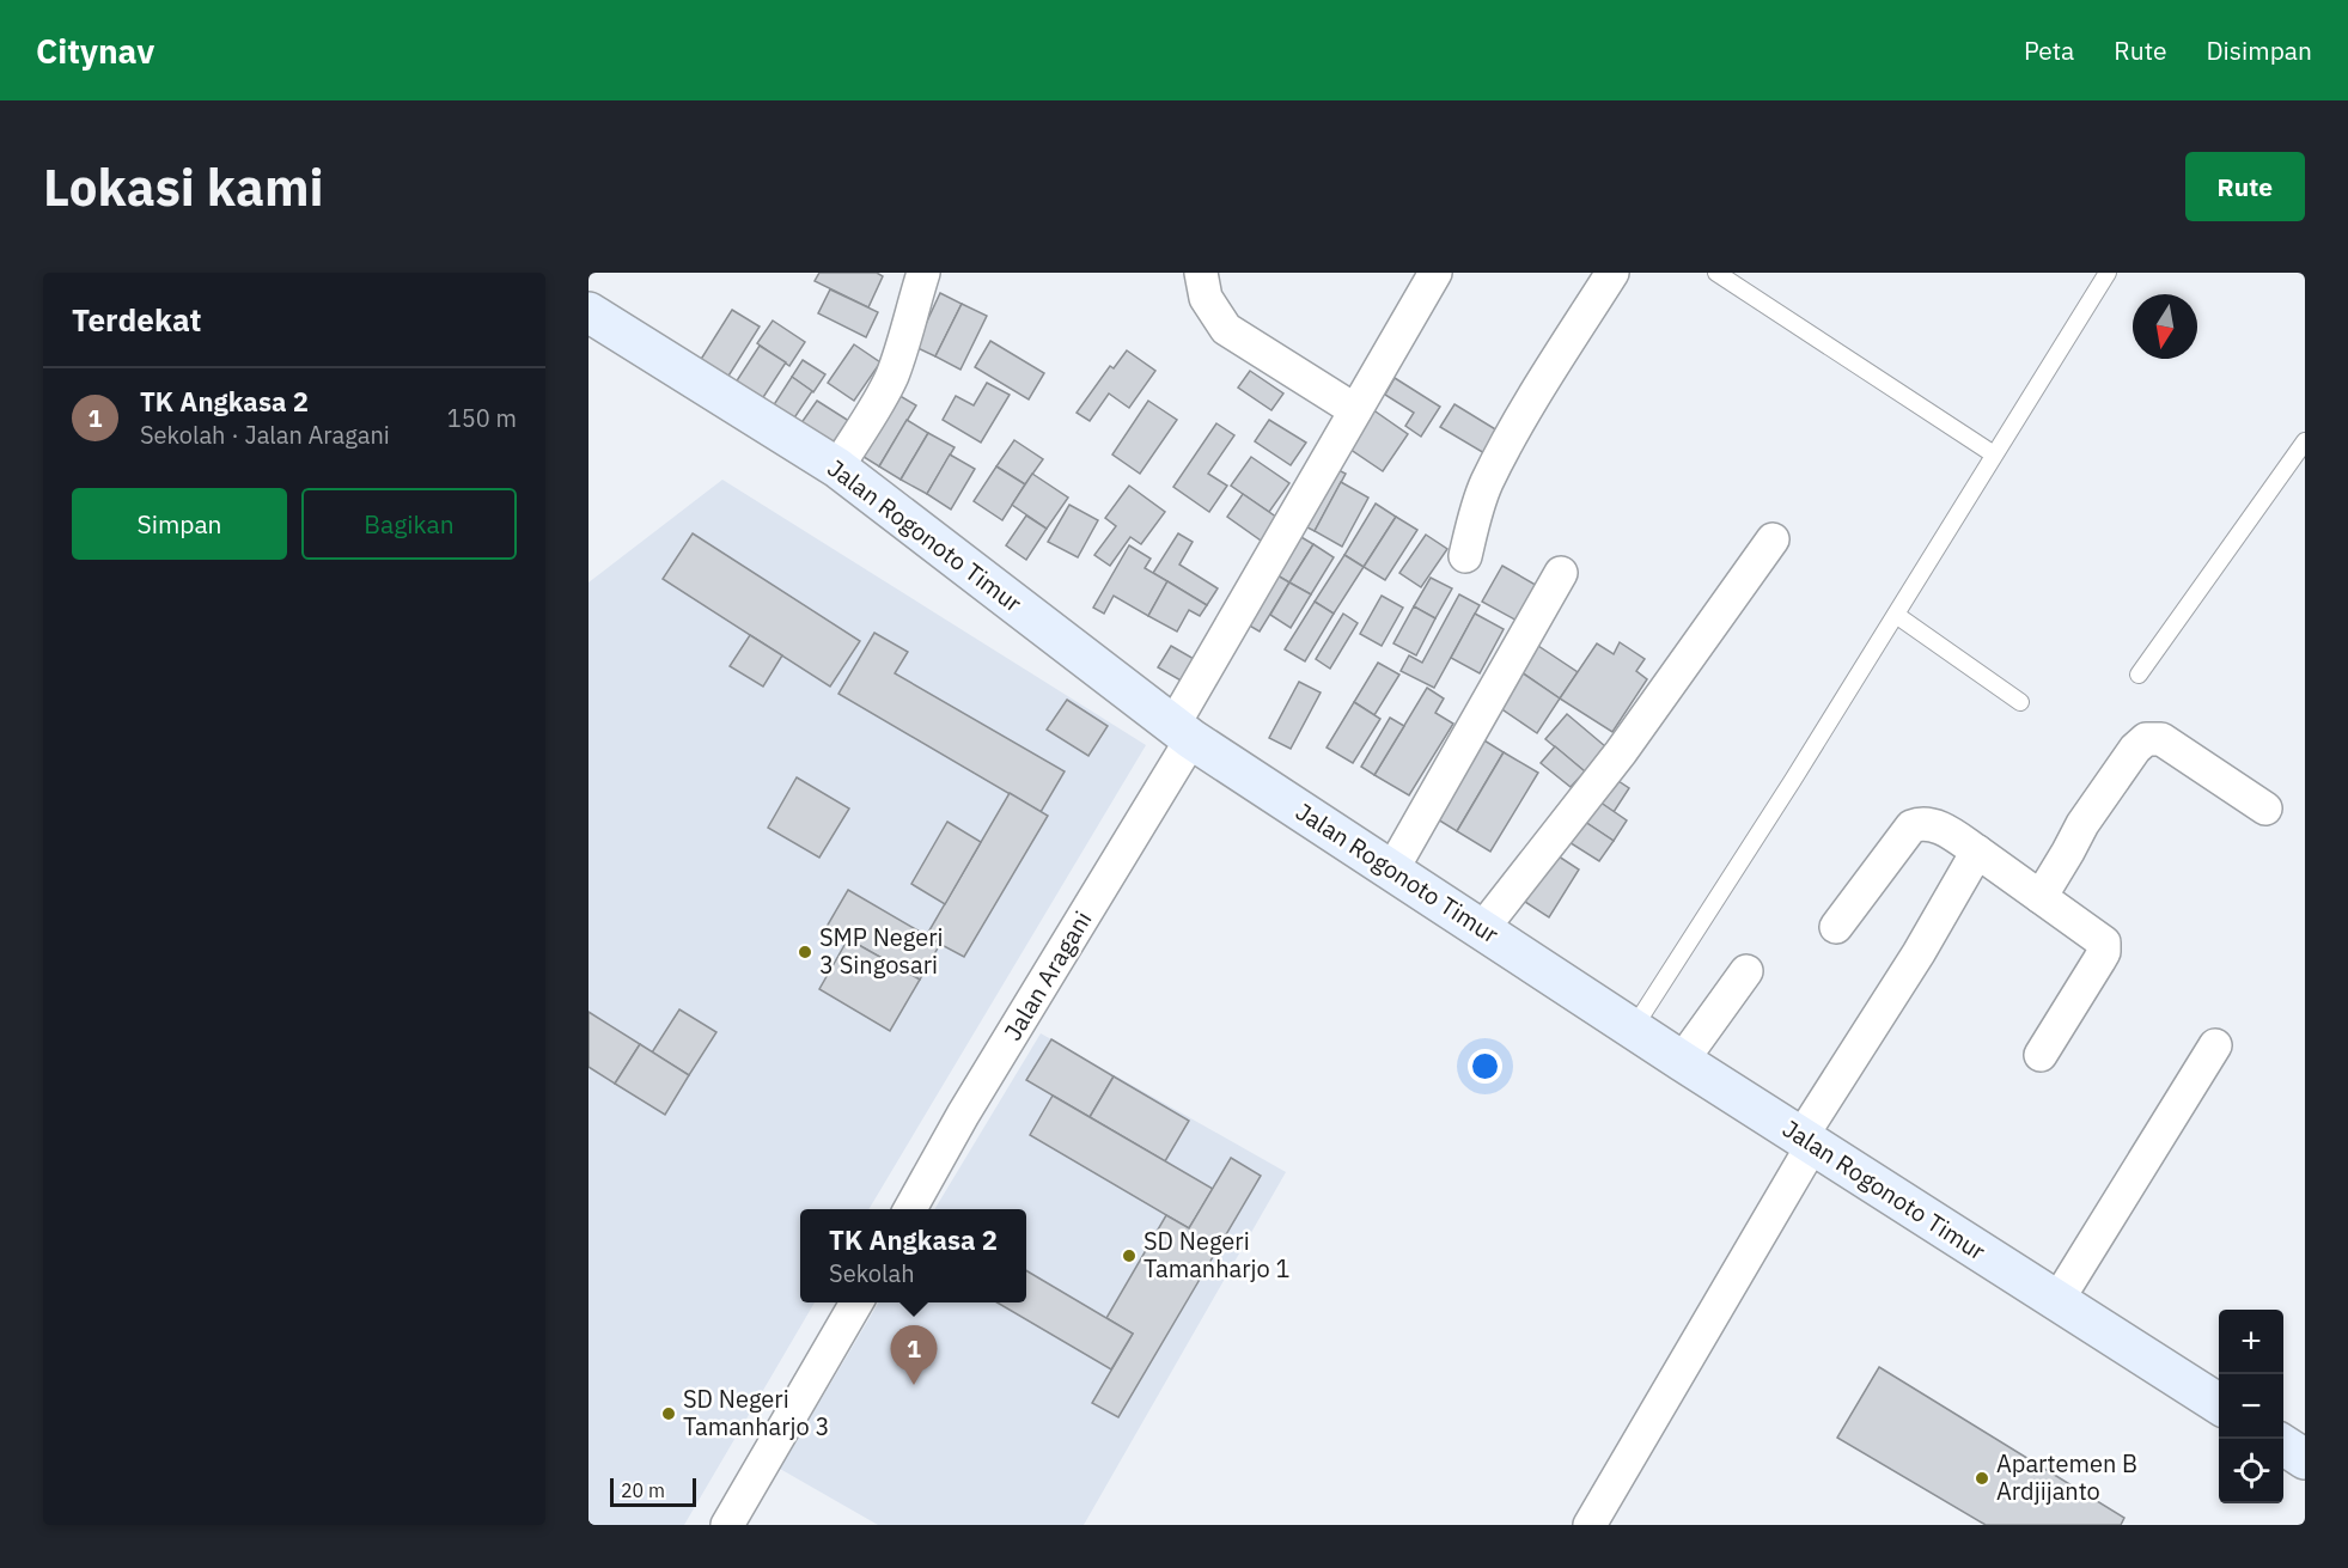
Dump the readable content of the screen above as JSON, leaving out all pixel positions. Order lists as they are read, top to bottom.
{
  "streets": {
    "main road": ["Jalan Rogonoto Timur"],
    "street": ["Jalan Aragani"]
  },
  "crossings": [
    ["Jalan Rogonoto Timur", "Jalan Aragani"]
  ],
  "places": [
    "SMP Negeri 3 Singosari",
    "SD Negeri Tamanharjo 1",
    "SD Negeri Tamanharjo 3",
    "Apartemen B Ardjijanto"
  ],
  "scale_bar": "20 m",
  "north": "bottom",
  "page": {
    "header": "Citynav",
    "nav": ["Peta", "Rute", "Disimpan"],
    "buttons": [
      "Rute",
      ["Simpan", "Bagikan"]
    ],
    "title": "Lokasi kami",
    "heading": "Terdekat",
    "list": [
      {
        "mark": "1",
        "name": "TK Angkasa 2",
        "note": "Sekolah · Jalan Aragani",
        "value": "150 m"
      }
    ],
    "popup": ["TK Angkasa 2", "Sekolah"],
    "map_buttons": ["+", "−"],
    "pins": "1",
    "scale": "20 m"
  }
}
